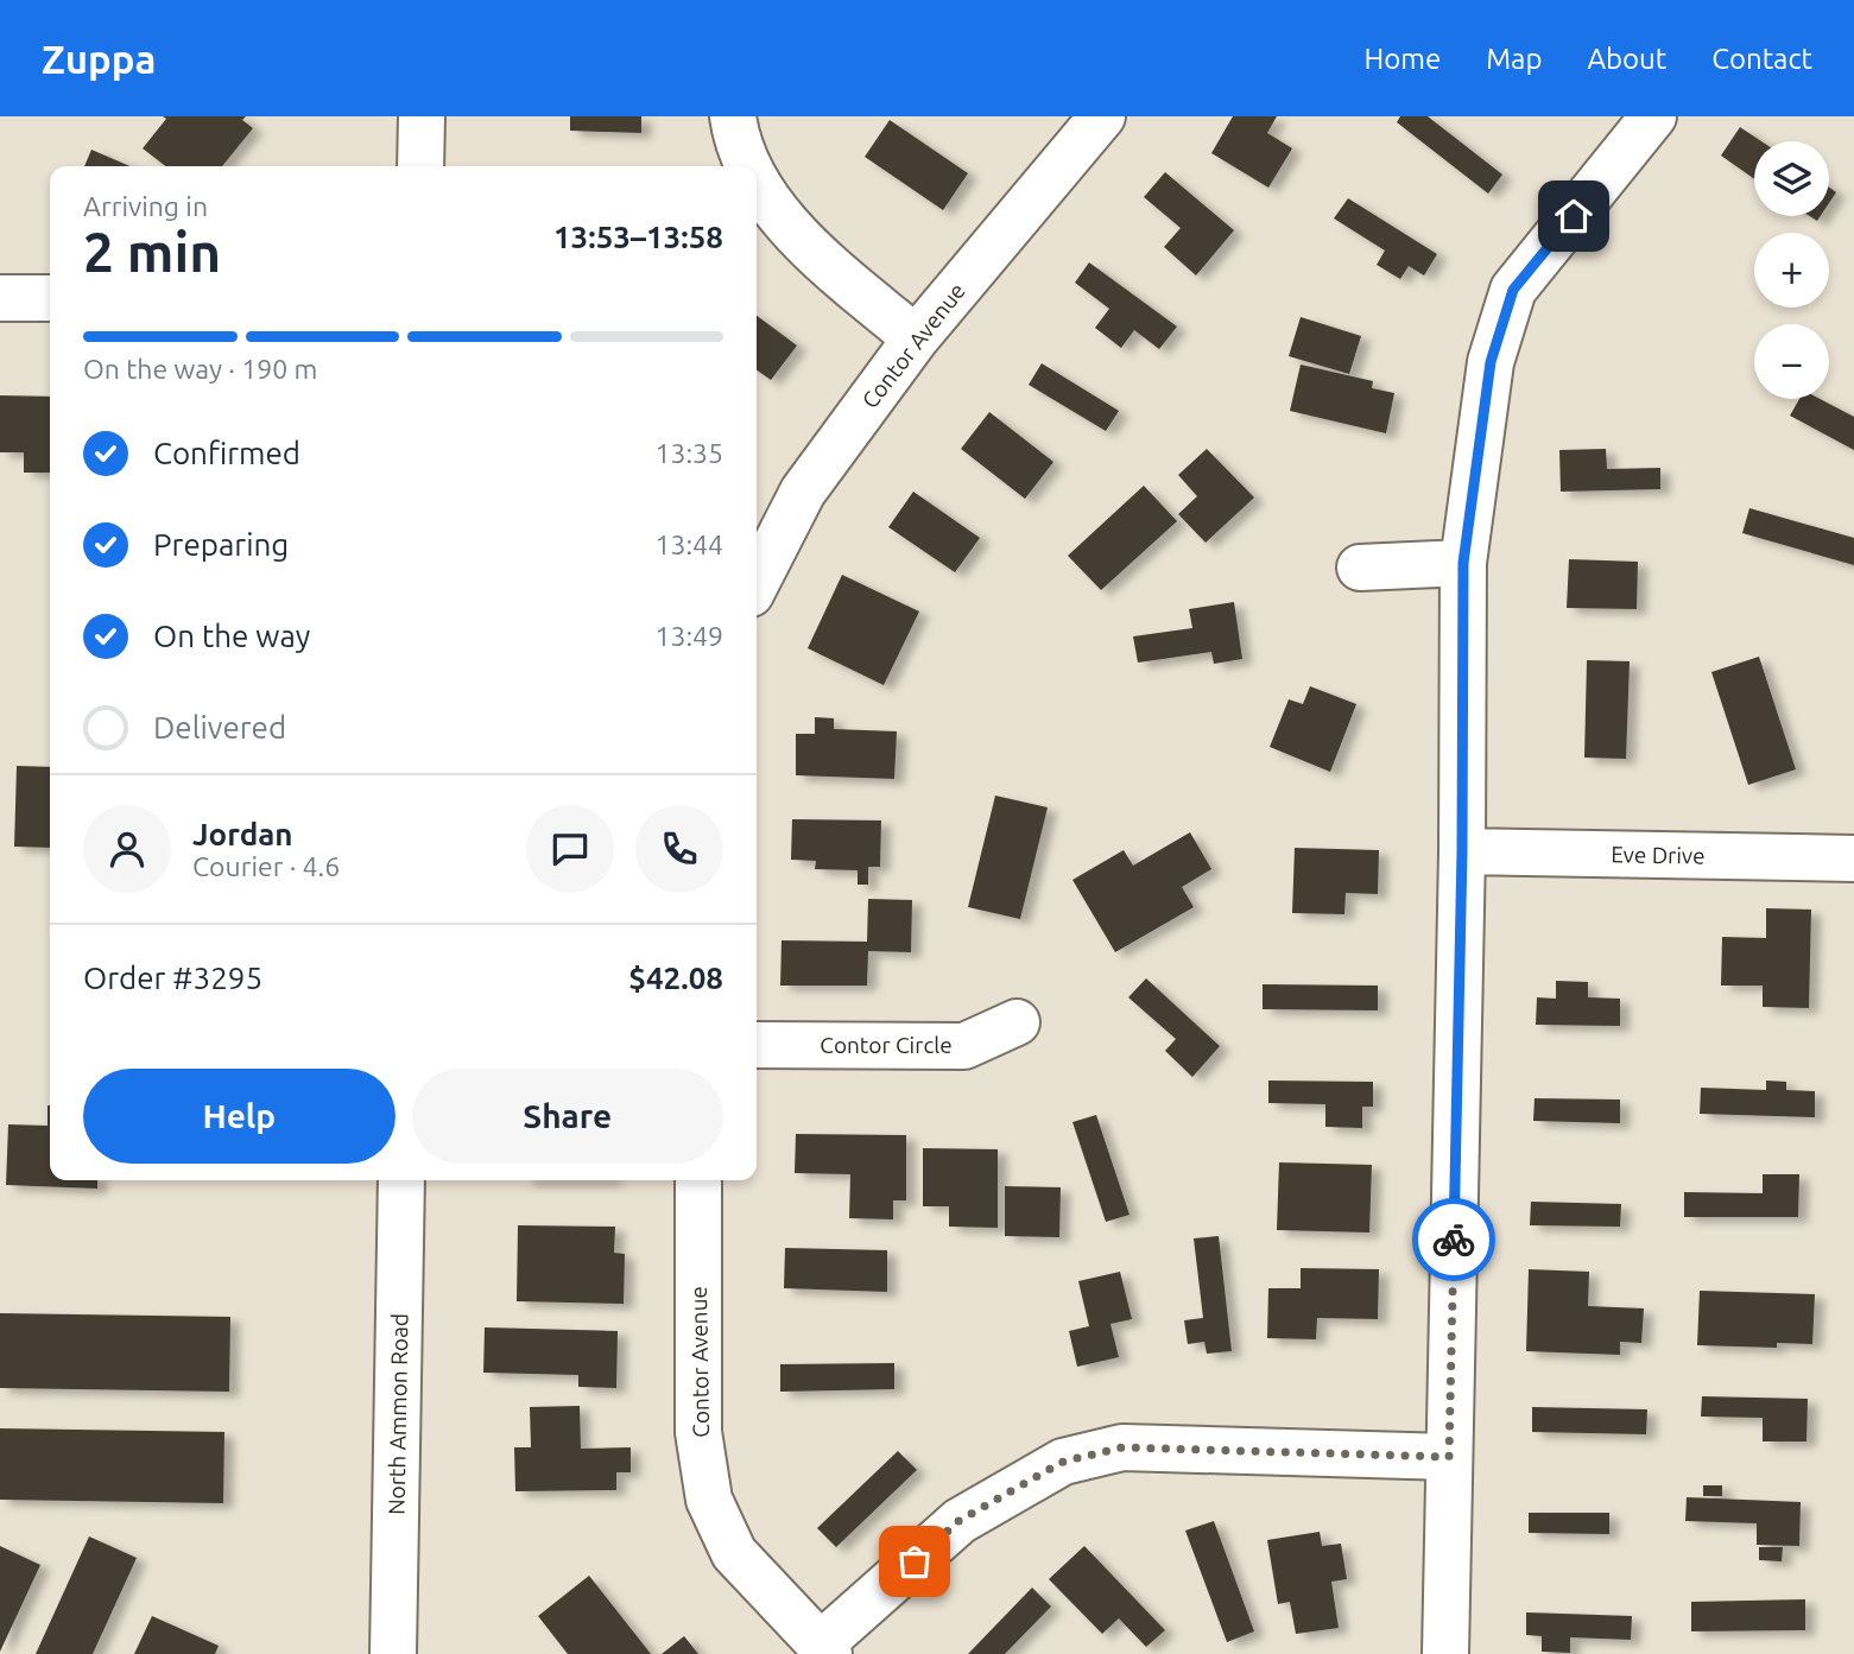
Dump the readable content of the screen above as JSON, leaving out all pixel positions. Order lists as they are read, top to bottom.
{
  "streets": {
    "street": [
      "Contor Avenue",
      "Eve Drive",
      "Contor Circle",
      "North Ammon Road"
    ]
  },
  "page": {
    "header": "Zuppa",
    "nav": [
      "Home",
      "Map",
      "About",
      "Contact"
    ],
    "map_buttons": ["+", "−"],
    "heading": ["2 min", "Arriving in", "13:53–13:58"],
    "panel": [
      "Jordan",
      "Courier · 4.6",
      "Order #3295",
      "$42.08"
    ],
    "bar": "On the way · 190 m",
    "list": [
      ["Confirmed", "13:35"],
      ["Preparing", "13:44"],
      ["On the way", "13:49"],
      "Delivered"
    ],
    "buttons": ["Help", "Share"]
  }
}
